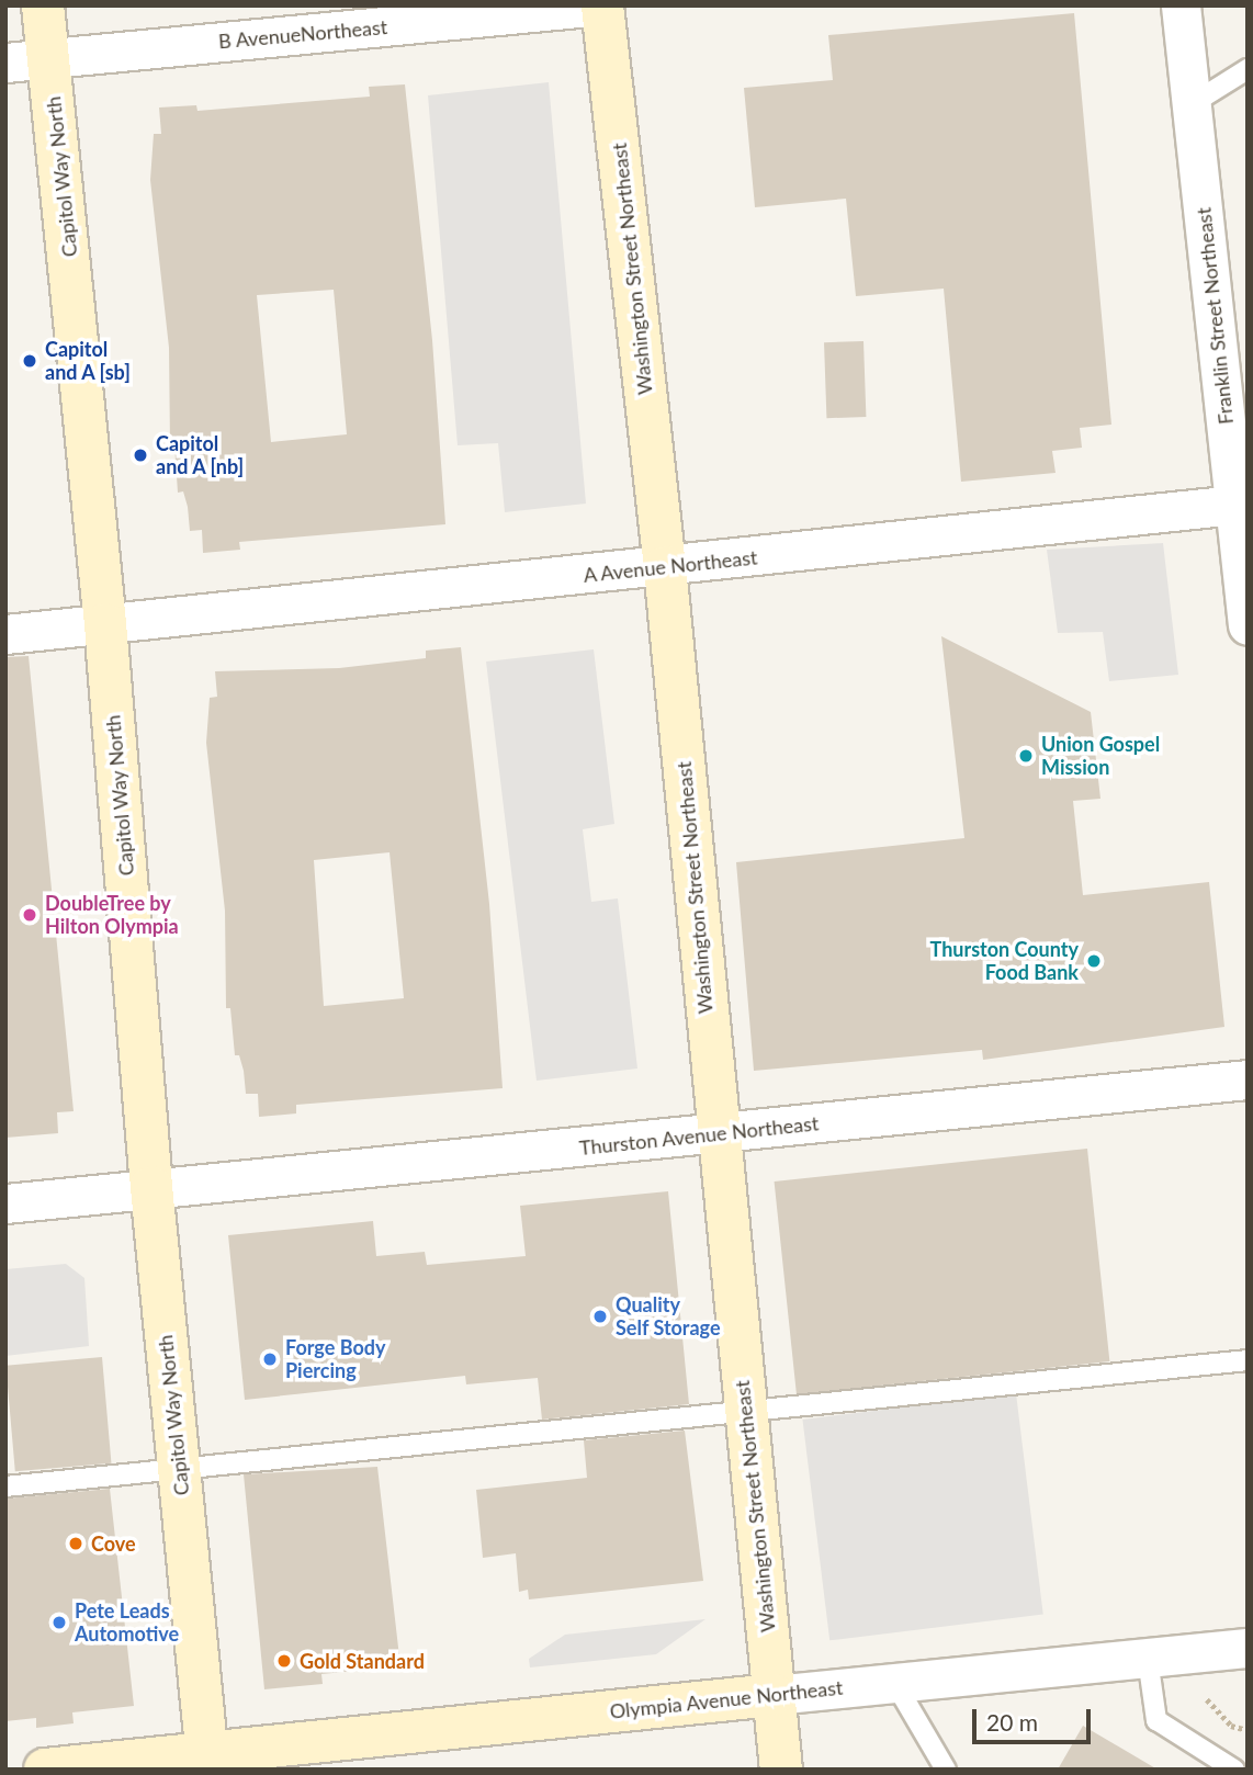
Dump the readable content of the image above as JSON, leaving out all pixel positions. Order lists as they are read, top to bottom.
{
  "streets": {
    "street": [
      "B AvenueNortheast",
      "Capitol Way North",
      "Washington Street Northeast",
      "Franklin Street Northeast",
      "A Avenue Northeast",
      "Thurston Avenue Northeast",
      "Olympia Avenue Northeast"
    ]
  },
  "crossings": [
    ["B AvenueNortheast", "Capitol Way North"],
    ["B AvenueNortheast", "Washington Street Northeast"],
    ["Capitol Way North", "A Avenue Northeast"],
    ["Capitol Way North", "Thurston Avenue Northeast"],
    ["Capitol Way North", "Olympia Avenue Northeast"],
    ["Washington Street Northeast", "A Avenue Northeast"],
    ["Washington Street Northeast", "Thurston Avenue Northeast"],
    ["Washington Street Northeast", "Olympia Avenue Northeast"],
    ["Franklin Street Northeast", "A Avenue Northeast"]
  ],
  "places": [
    "Capitol and A [sb]",
    "Capitol and A [nb]",
    "Union Gospel Mission",
    "DoubleTree by Hilton Olympia",
    "Thurston County Food Bank",
    "Quality Self Storage",
    "Forge Body Piercing",
    "Cove",
    "Pete Leads Automotive",
    "Gold Standard"
  ],
  "scale_bar": "20 m"
}
